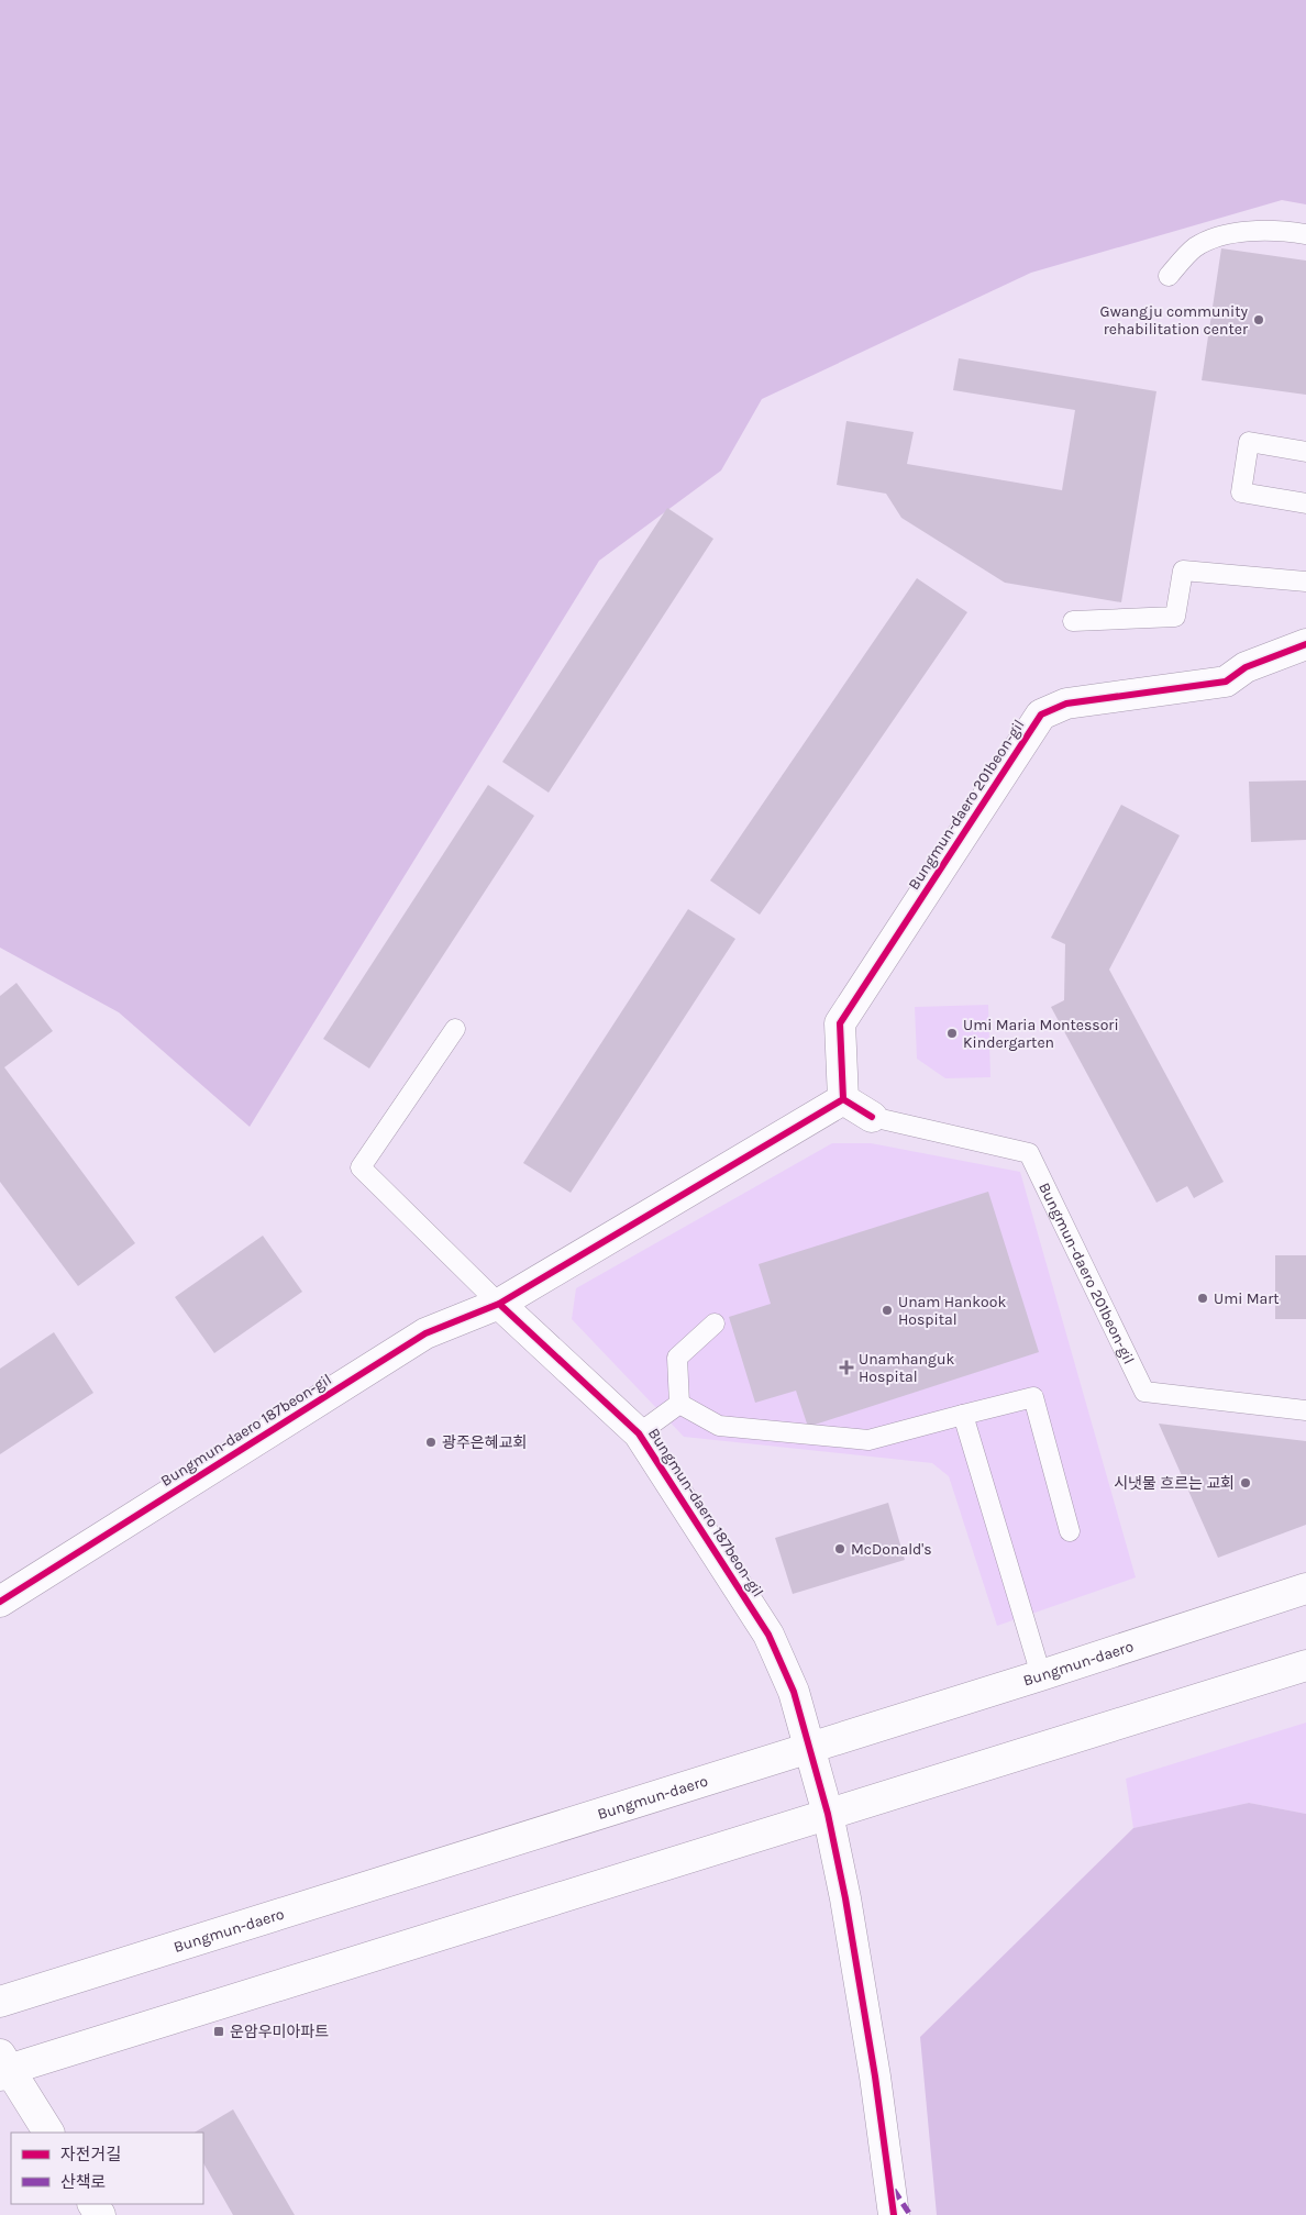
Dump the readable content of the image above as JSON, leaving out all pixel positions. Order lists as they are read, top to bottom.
{
  "streets": {
    "street": ["Bungmun-daero 201beon-gil", "Bungmun-daero 187beon-gil", "Bungmun-daero"]
  },
  "crossings": [
    ["Bungmun-daero 187beon-gil", "Bungmun-daero"]
  ],
  "places": {
    "other": [
      "Gwangju community rehabilitation center",
      "Umi Maria Montessori Kindergarten",
      "Umi Mart",
      "Unam Hankook Hospital",
      "광주은혜교회",
      "시냇물 흐르는 교회",
      "McDonald's"
    ],
    "health": ["Unamhanguk Hospital"],
    "transit": ["운암우미아파트"]
  },
  "legend": ["자전거길", "산책로"]
}
